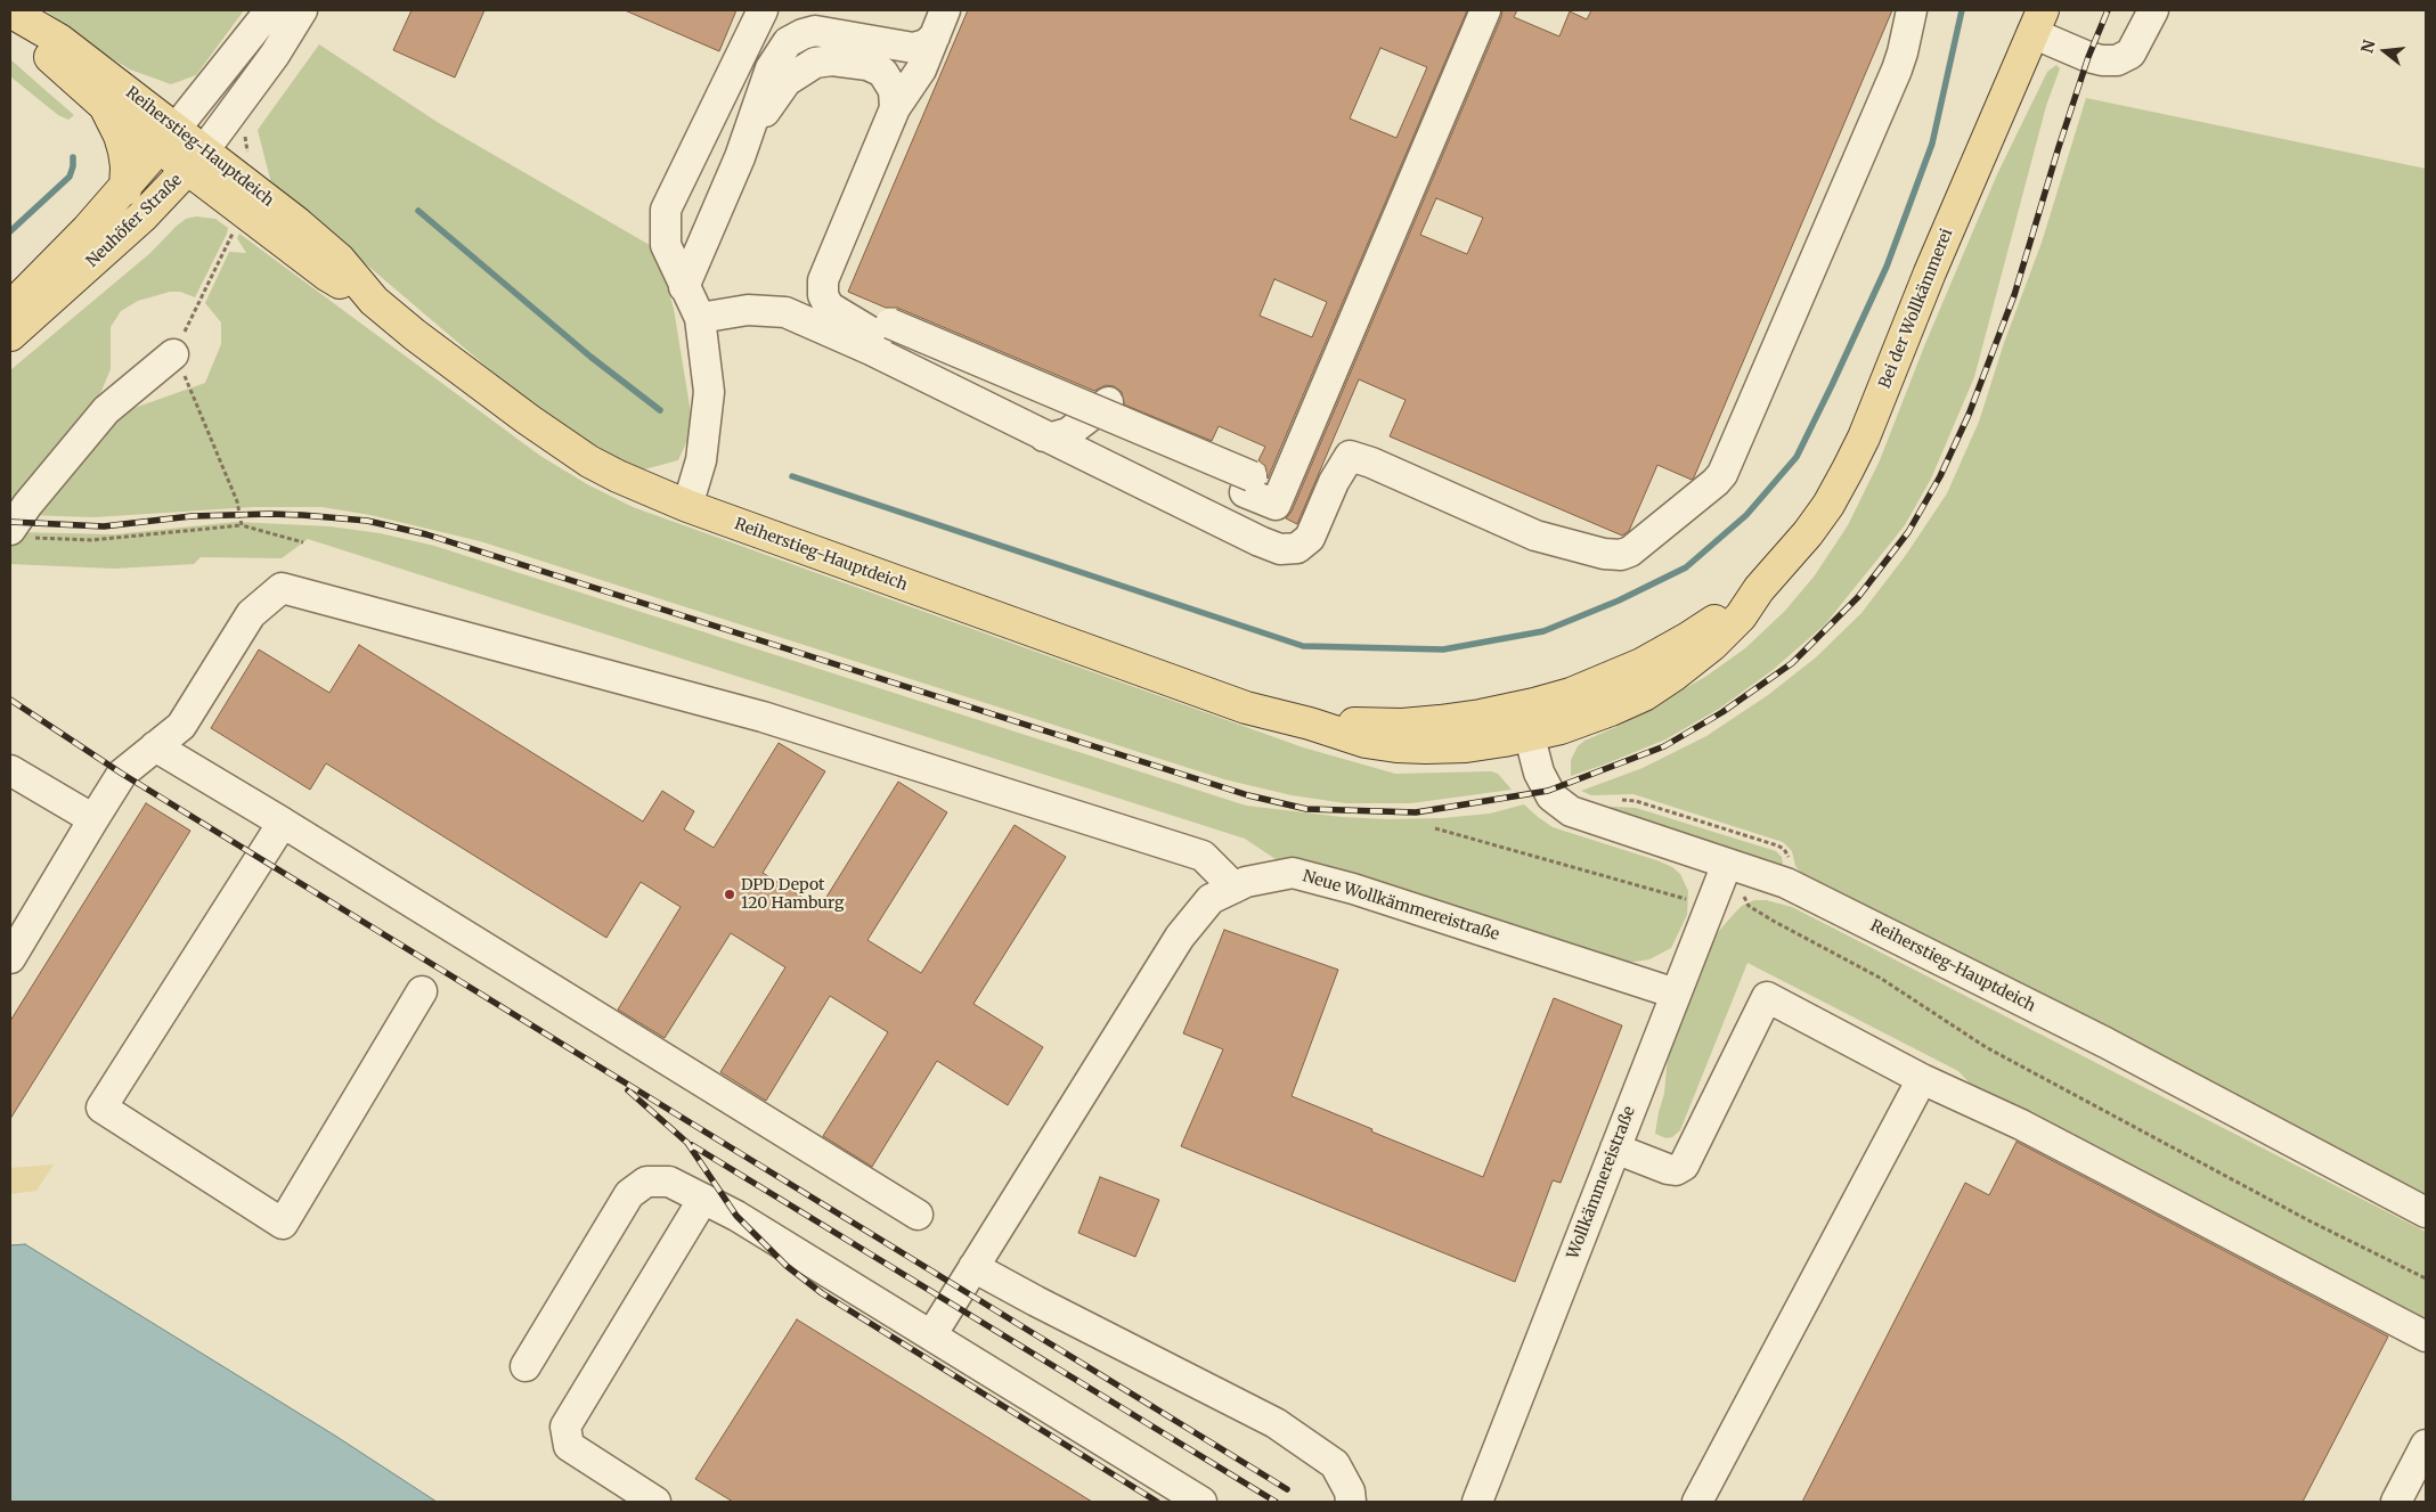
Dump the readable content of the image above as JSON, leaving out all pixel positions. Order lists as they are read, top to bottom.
{
  "streets": {
    "main road": ["Reiherstieg-Hauptdeich", "Neuhöfer Straße", "Bei der Wollkämmerei"],
    "street": ["Neue Wollkämmereistraße", "Wollkämmereistraße"]
  },
  "crossings": [
    ["Reiherstieg-Hauptdeich", "Neuhöfer Straße"],
    ["Reiherstieg-Hauptdeich", "Bei der Wollkämmerei"],
    ["Reiherstieg-Hauptdeich", "Wollkämmereistraße"],
    ["Neue Wollkämmereistraße", "Wollkämmereistraße"]
  ],
  "places": ["DPD Depot 120 Hamburg"],
  "north": "left"
}
